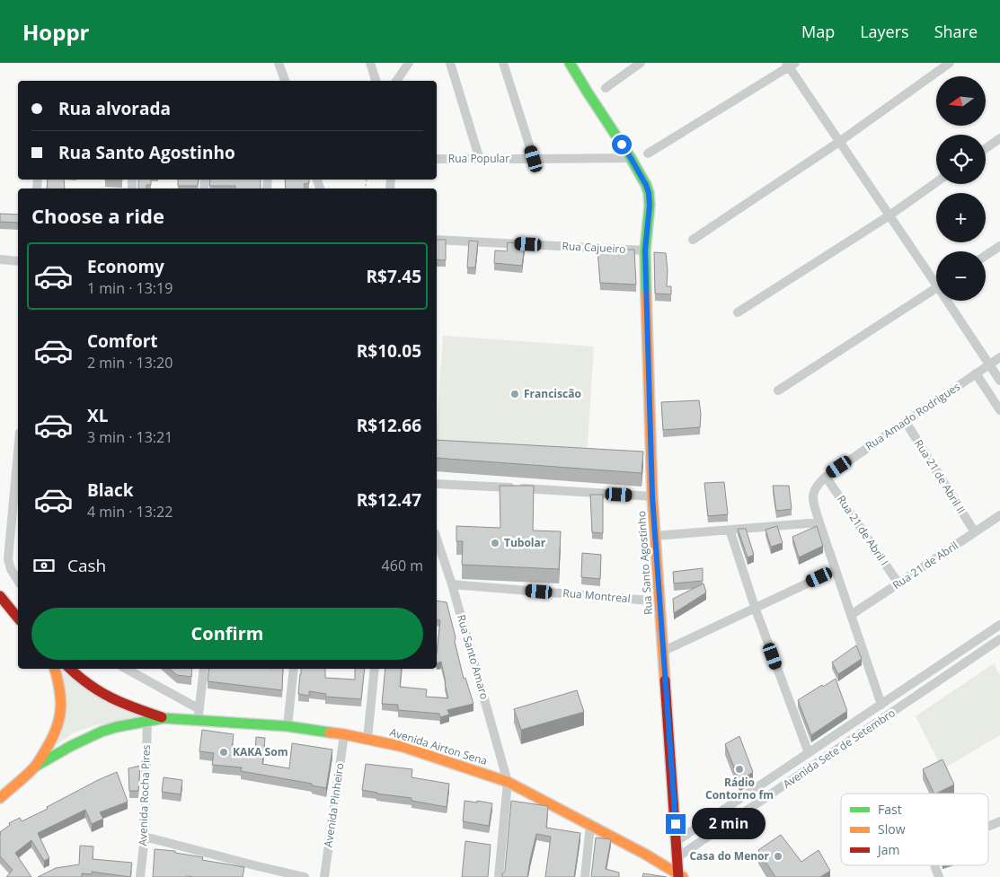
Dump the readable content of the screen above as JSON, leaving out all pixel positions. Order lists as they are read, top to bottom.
{
  "streets": {
    "main road": ["Rua Santo Agostinho", "Avenida Airton Sena"],
    "street": [
      "Rua Popular",
      "Rua Cajueiro",
      "Rua Amado Rodrigues",
      "Rua 21 de Abril II",
      "Rua 21 de Abril I",
      "Rua 21 de Abril",
      "Rua Montreal",
      "Rua Santo Amaro",
      "Avenida Sete de Setembro",
      "Avenida Rocha Pires",
      "Avenida Pinheiro"
    ]
  },
  "crossings": [
    ["Rua Popular", "Rua Santo Agostinho"],
    ["Rua Cajueiro", "Rua Santo Agostinho"],
    ["Rua Amado Rodrigues", "Rua 21 de Abril II"],
    ["Rua Amado Rodrigues", "Rua 21 de Abril I"],
    ["Rua 21 de Abril II", "Rua 21 de Abril"],
    ["Rua 21 de Abril I", "Rua 21 de Abril"],
    ["Rua Santo Agostinho", "Rua Montreal"],
    ["Rua Santo Agostinho", "Avenida Airton Sena"],
    ["Rua Santo Agostinho", "Avenida Sete de Setembro"],
    ["Rua Montreal", "Rua Santo Amaro"],
    ["Rua Santo Amaro", "Avenida Airton Sena"],
    ["Avenida Airton Sena", "Avenida Rocha Pires"],
    ["Avenida Airton Sena", "Avenida Pinheiro"]
  ],
  "places": [
    "Franciscão",
    "Tubolar",
    "KAKA Som",
    "Rádio Contorno fm",
    "Casa do Menor"
  ],
  "legend": ["Fast", "Slow", "Jam"],
  "north": "left",
  "page": {
    "header": "Hoppr",
    "nav": ["Map", "Layers", "Share"],
    "map_buttons": ["+", "−"],
    "banner": ["Rua alvorada", "Rua Santo Agostinho"],
    "heading": "Choose a ride",
    "list": [
      {
        "name": "Economy",
        "note": "1 min · 13:19",
        "value": "R$7.45"
      },
      {
        "name": "Comfort",
        "note": "2 min · 13:20",
        "value": "R$10.05"
      },
      {
        "name": "XL",
        "note": "3 min · 13:21",
        "value": "R$12.66"
      },
      {
        "name": "Black",
        "note": "4 min · 13:22",
        "value": "R$12.47"
      }
    ],
    "pay": ["Cash", "460 m"],
    "buttons": "Confirm",
    "bubble": "2 min"
  }
}
